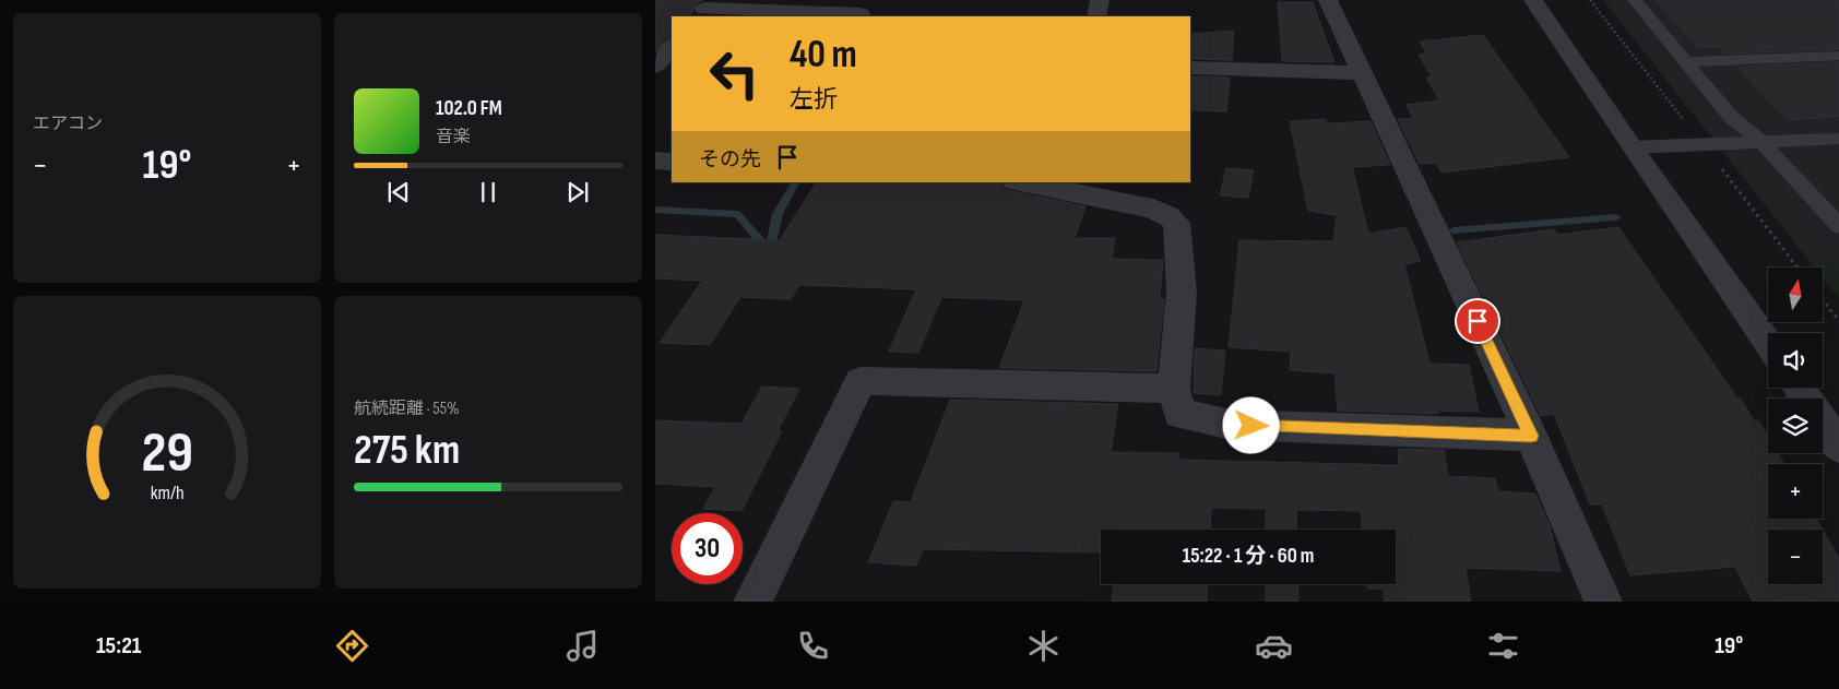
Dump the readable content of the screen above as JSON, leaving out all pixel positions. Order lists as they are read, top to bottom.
{
  "north": "top",
  "page": {
    "tile": [
      "エアコン",
      ["航続距離 · 55%", "275 km"]
    ],
    "turn": ["40 m", "左折"],
    "song": ["102.0 FM", "音楽"],
    "then": "その先",
    "heat": ["−", "19°", "+"],
    "map_buttons": ["+", "−"],
    "limit": "30",
    "trip": "15:22 · 1 分 · 60 m",
    "tabs": ["15:21", "19°"],
    "gauge": ["29", "km/h"]
  }
}
